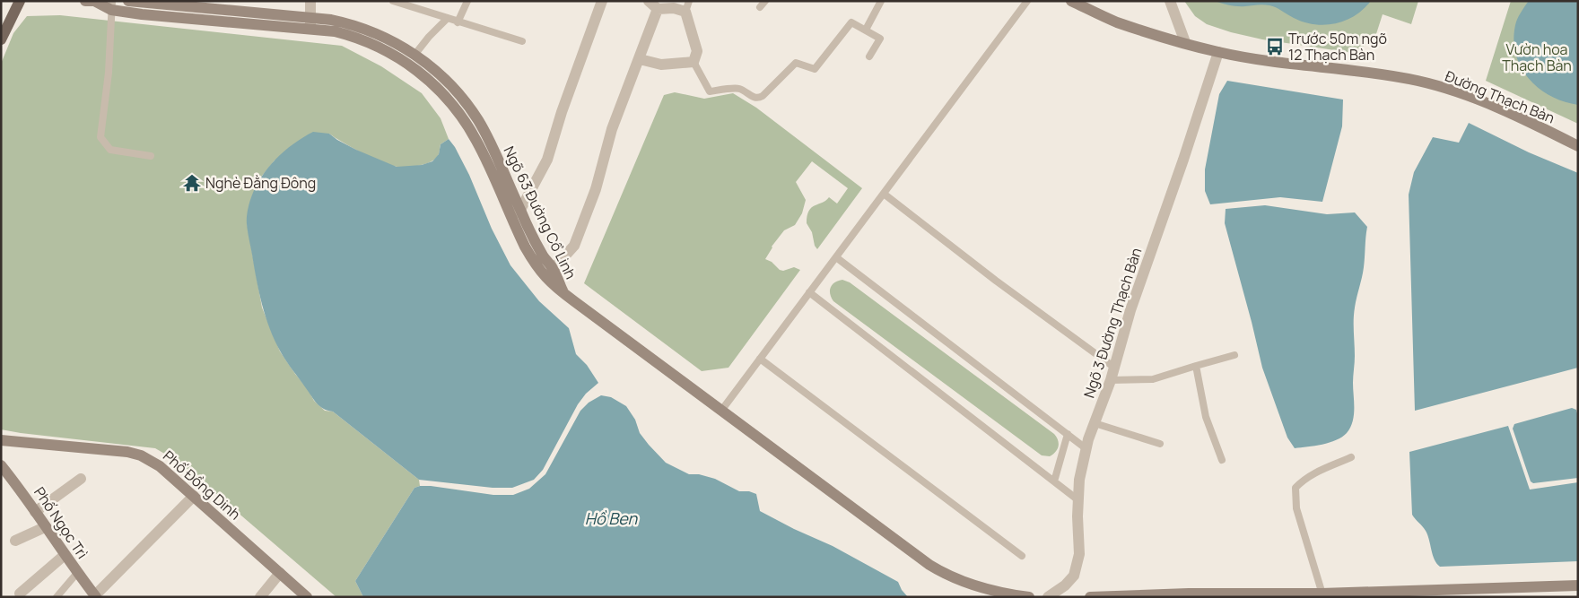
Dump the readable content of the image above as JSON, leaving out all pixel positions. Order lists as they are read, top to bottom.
{
  "streets": {
    "street": [
      "Đường Thạch Bàn",
      "Ngõ 63 Đường Cổ Linh",
      "Ngõ 3 Đường Thạch Bàn",
      "Phố Đồng Dinh",
      "Phố Ngọc Trì"
    ]
  },
  "crossings": [
    ["Đường Thạch Bàn", "Ngõ 3 Đường Thạch Bàn"]
  ],
  "water": ["Hồ Ben"],
  "parks": ["Vườn hoa Thạch Bàn"],
  "places": {
    "bus stop": ["Trước 50m ngõ 12 Thạch Bàn"],
    "temple": ["Nghè Đằng Đông"]
  }
}
